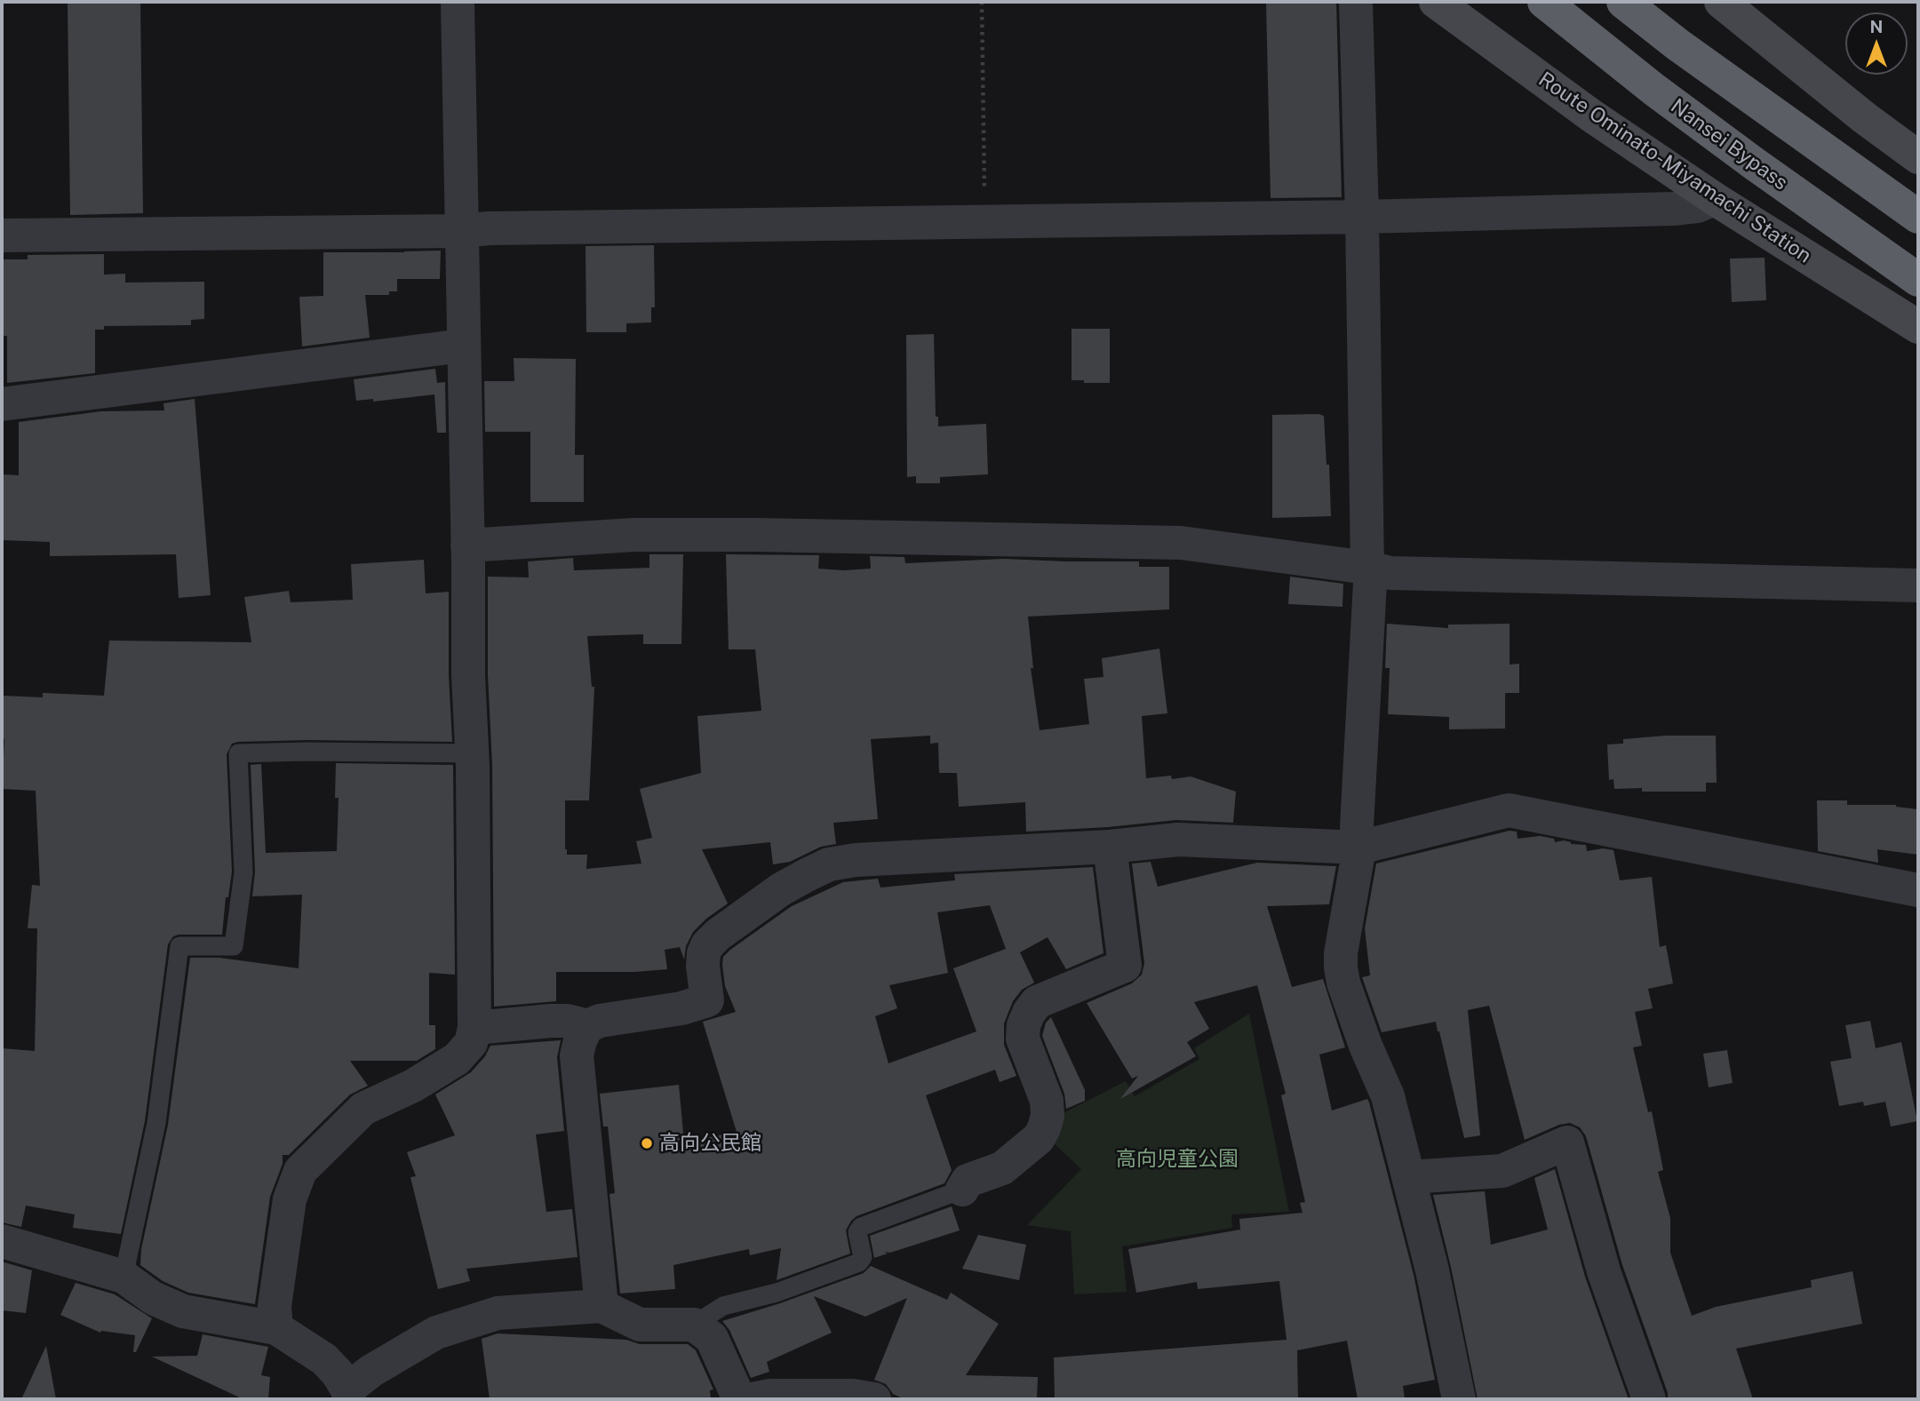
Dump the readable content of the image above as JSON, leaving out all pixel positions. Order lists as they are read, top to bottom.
{
  "streets": {
    "highway": ["Nansei Bypass"],
    "main road": ["Route Ominato-Miyamachi Station"]
  },
  "parks": ["高向児童公園"],
  "places": ["高向公民館"],
  "north": "top"
}
